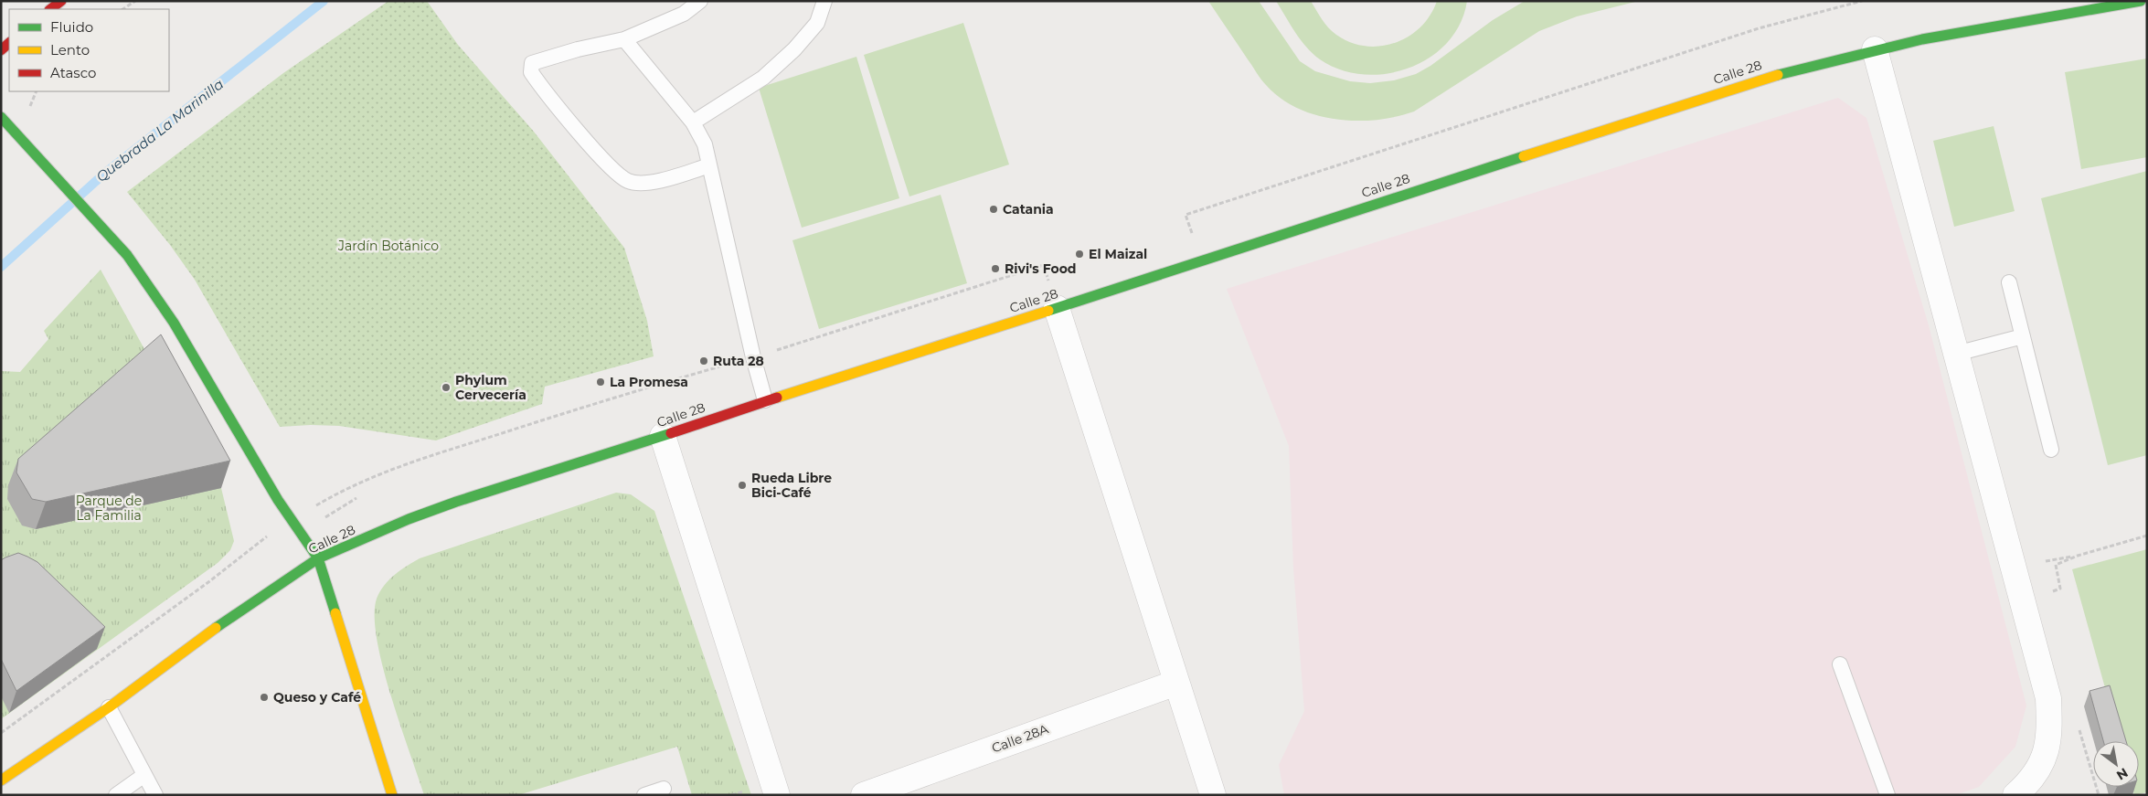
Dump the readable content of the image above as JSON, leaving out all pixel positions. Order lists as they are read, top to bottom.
{
  "streets": {
    "main road": ["Calle 28"],
    "street": ["Calle 28A"]
  },
  "water": ["Quebrada La Marinilla"],
  "parks": ["Jardín Botánico", "Parque de La Familia"],
  "places": [
    "Catania",
    "El Maizal",
    "Rivi's Food",
    "Ruta 28",
    "La Promesa",
    "Phylum Cervecería",
    "Rueda Libre Bici-Café",
    "Queso y Café"
  ],
  "legend": ["Fluido", "Lento", "Atasco"],
  "north": "bottom right"
}
